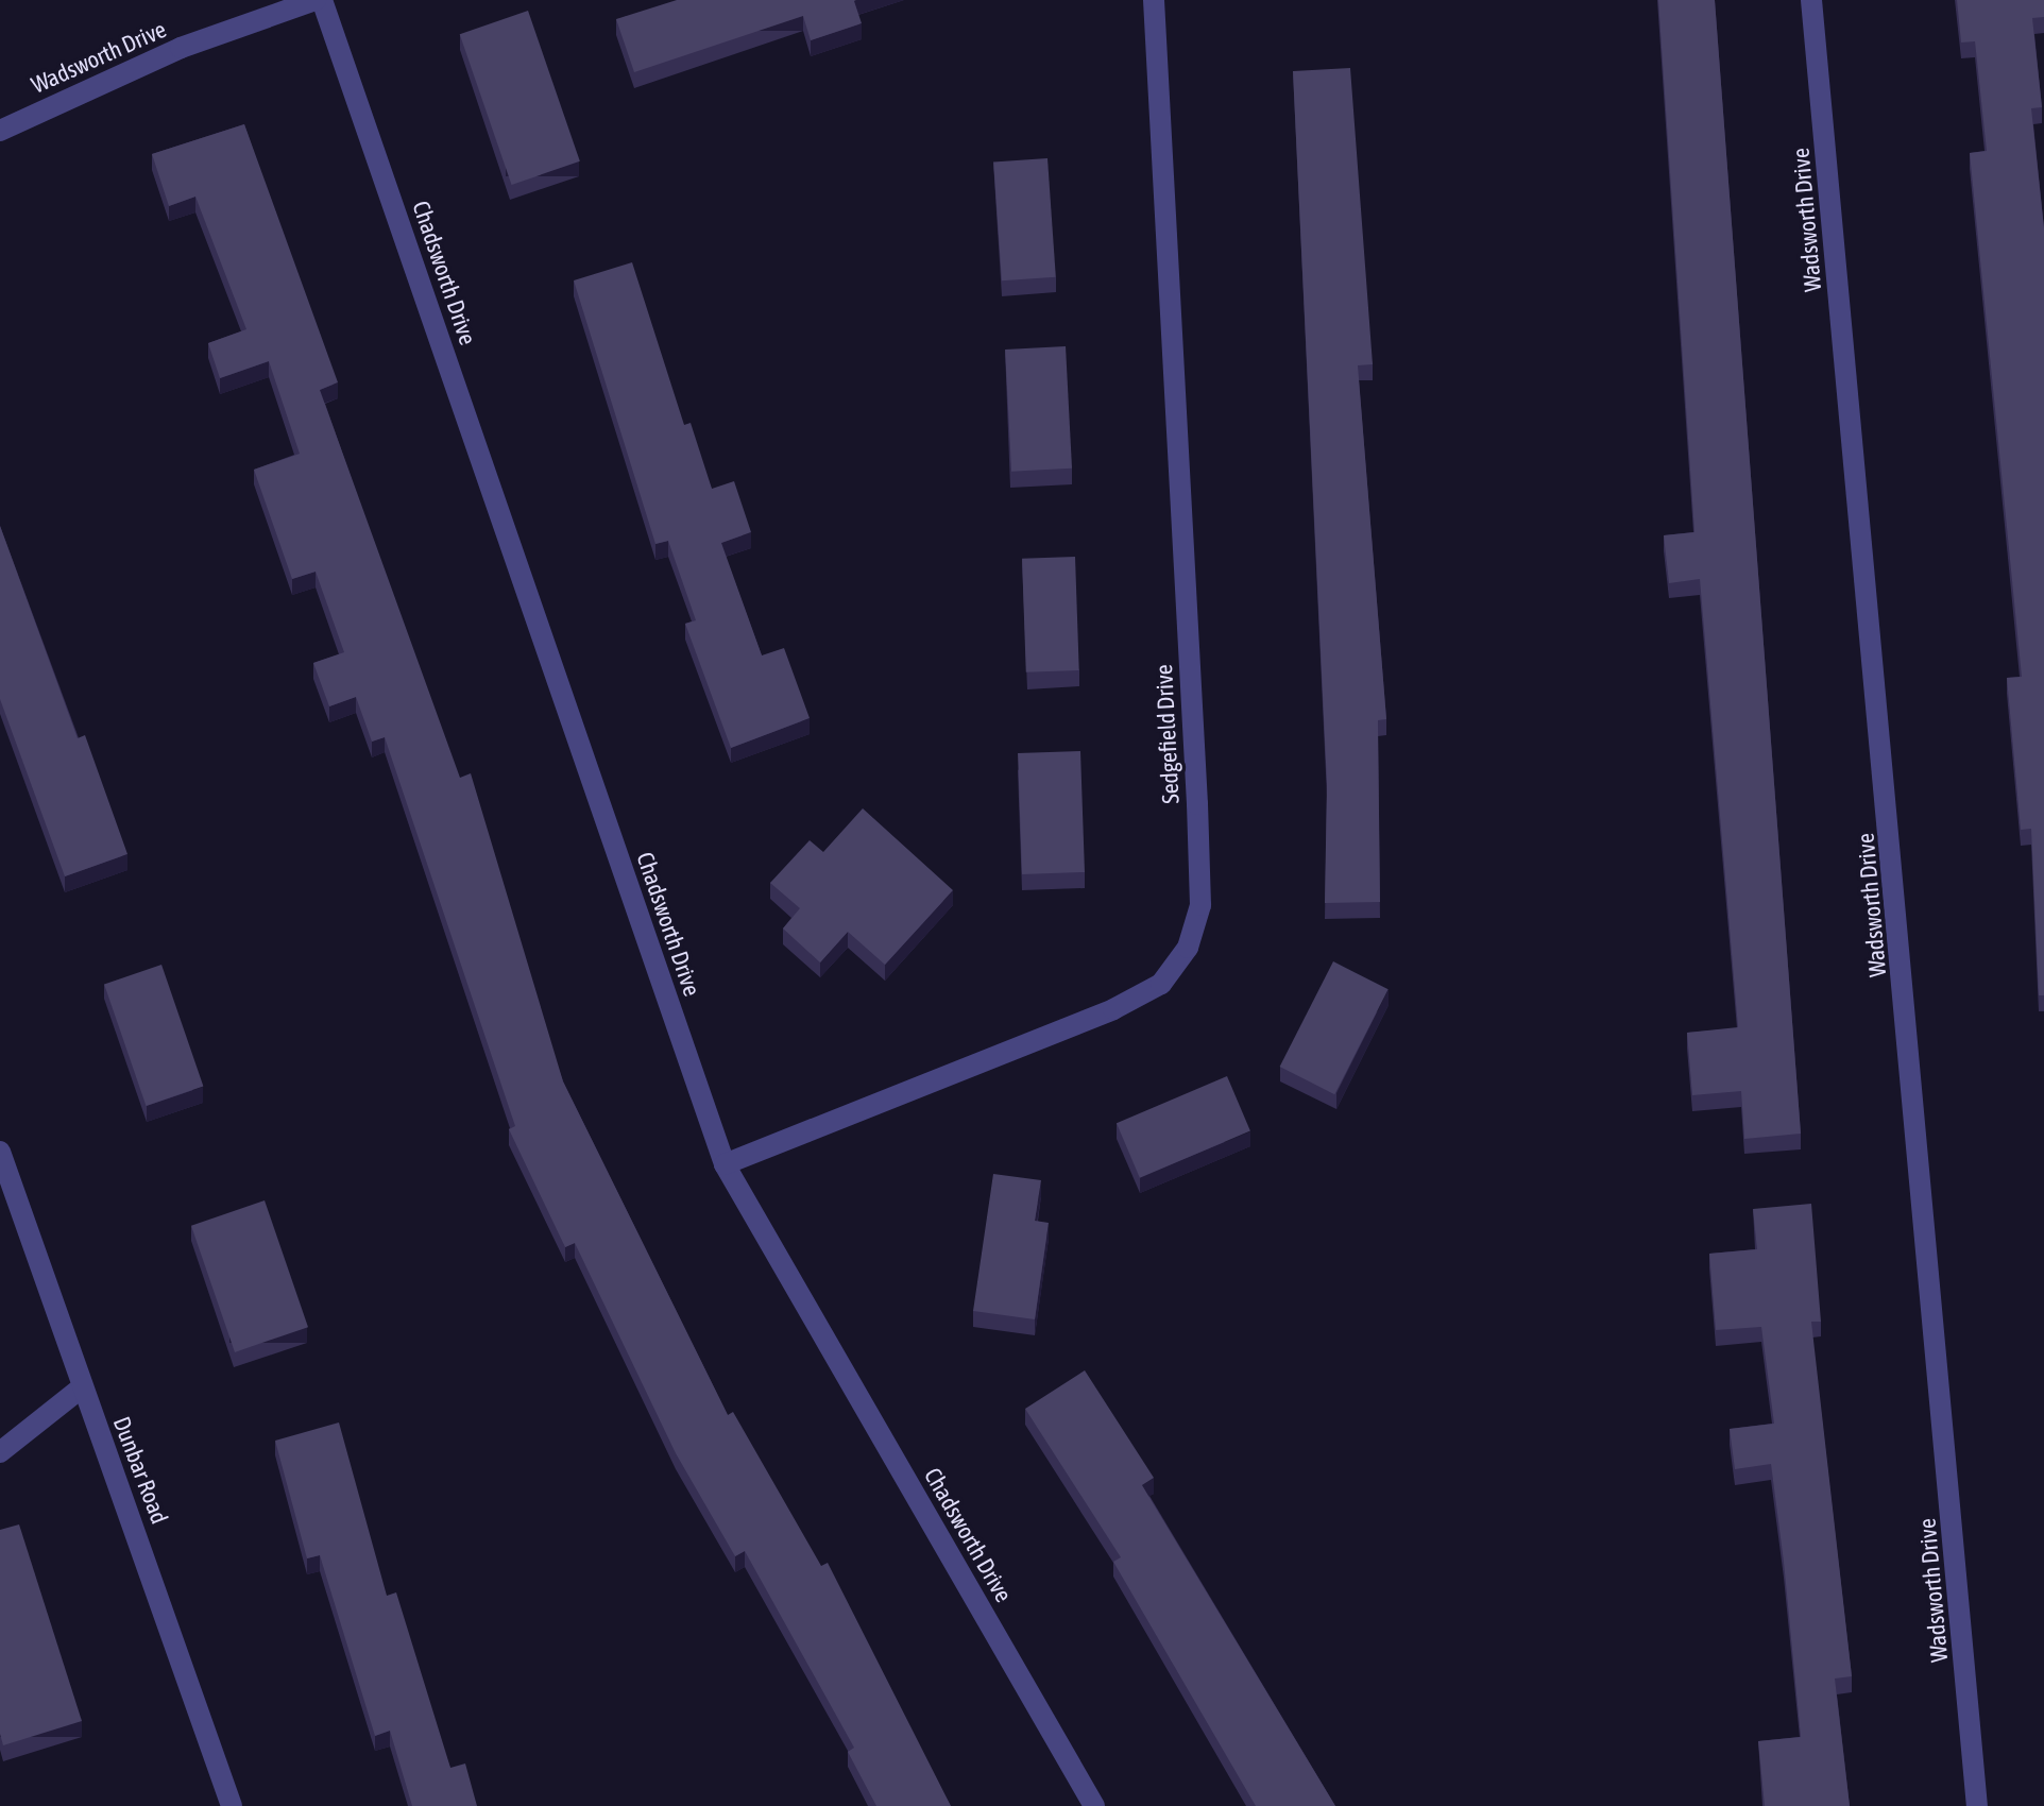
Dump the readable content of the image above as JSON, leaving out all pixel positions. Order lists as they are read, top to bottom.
{
  "streets": {
    "street": [
      "Wadsworth Drive",
      "Chadsworth Drive",
      "Sedgefield Drive",
      "Dunbar Road"
    ]
  },
  "crossings": [
    ["Chadsworth Drive", "Sedgefield Drive"]
  ]
}
